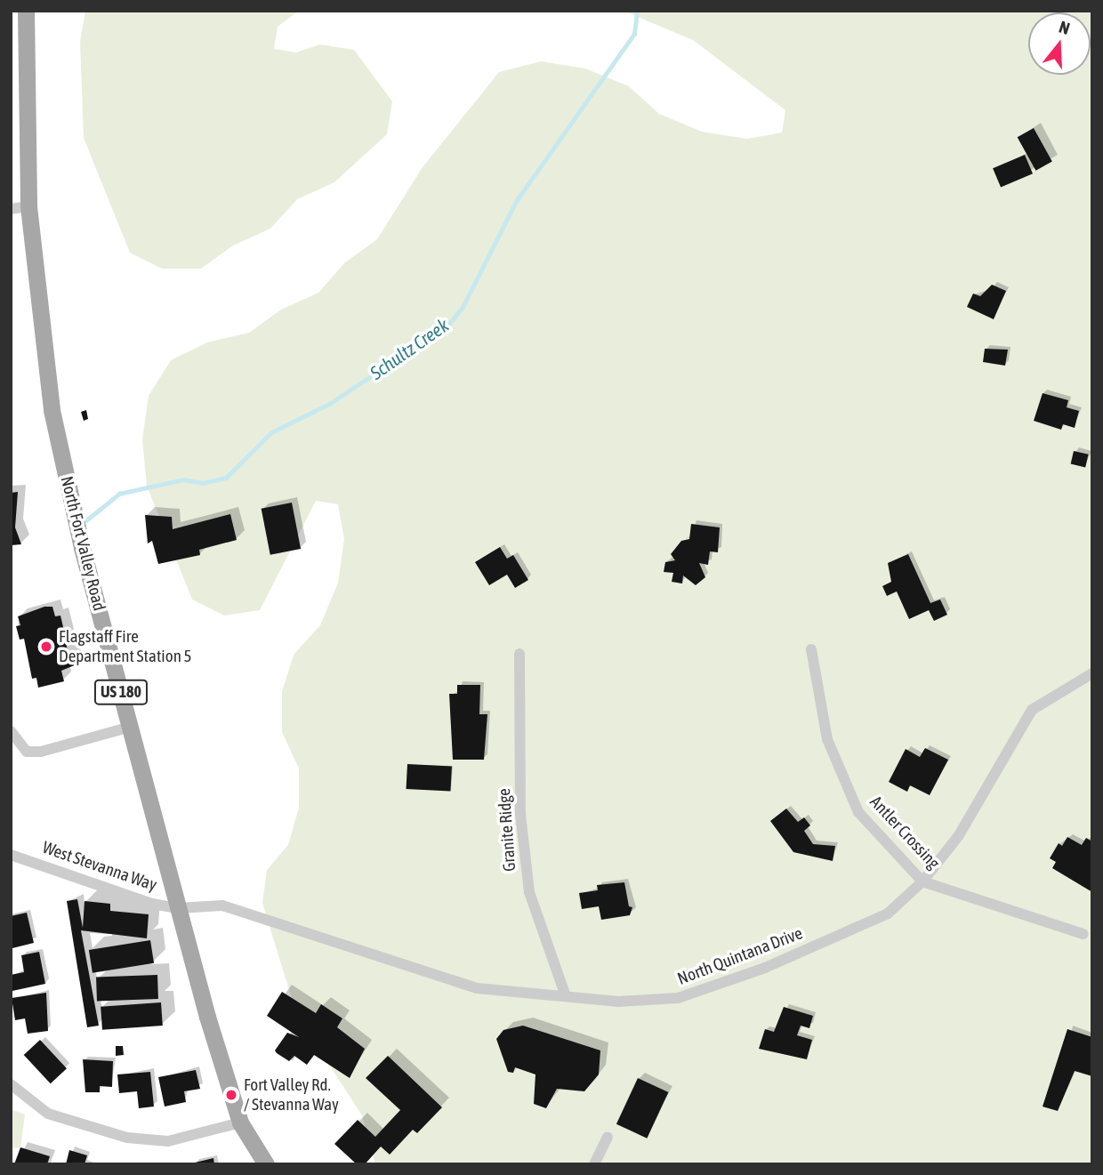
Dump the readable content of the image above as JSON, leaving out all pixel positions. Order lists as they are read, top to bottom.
{
  "streets": {
    "main road": ["North Fort Valley Road", "US 180"],
    "street": [
      "Granite Ridge",
      "Antler Crossing",
      "West Stevanna Way",
      "North Quintana Drive"
    ]
  },
  "crossings": [
    ["North Fort Valley Road", "West Stevanna Way"],
    ["North Fort Valley Road", "North Quintana Drive"],
    ["Granite Ridge", "North Quintana Drive"],
    ["Antler Crossing", "North Quintana Drive"],
    ["West Stevanna Way", "North Quintana Drive"]
  ],
  "water": ["Schultz Creek"],
  "places": ["Flagstaff Fire Department Station 5", "Fort Valley Rd. / Stevanna Way"],
  "north": "top"
}
